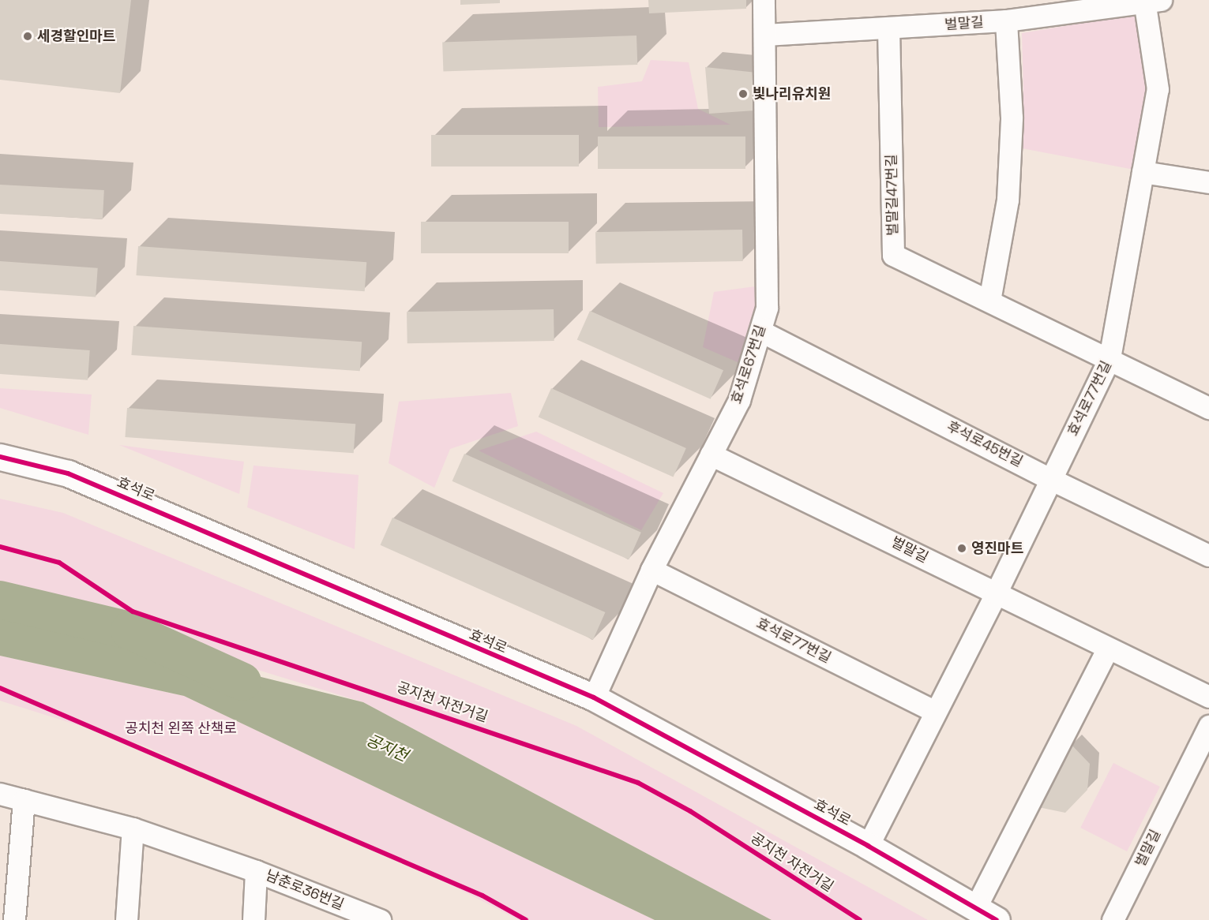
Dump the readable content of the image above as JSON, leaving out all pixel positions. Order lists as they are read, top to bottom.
{
  "streets": {
    "street": [
      "벌말길",
      "벌말길47번길",
      "효석로67번길",
      "효석로77번길",
      "후석로45번길",
      "효석로",
      "남춘로36번길"
    ],
    "cycle path": ["공지천 자전거길"]
  },
  "crossings": [
    ["벌말길", "벌말길47번길"],
    ["벌말길", "효석로67번길"],
    ["벌말길", "효석로77번길"],
    ["벌말길47번길", "효석로77번길"],
    ["효석로67번길", "효석로77번길"],
    ["효석로67번길", "후석로45번길"],
    ["효석로67번길", "효석로"],
    ["효석로77번길", "후석로45번길"],
    ["효석로77번길", "효석로"]
  ],
  "water": ["공지천"],
  "parks": ["공치천 왼쪽 산책로"],
  "places": ["세경할인마트", "빛나리유치원", "영진마트"]
}
